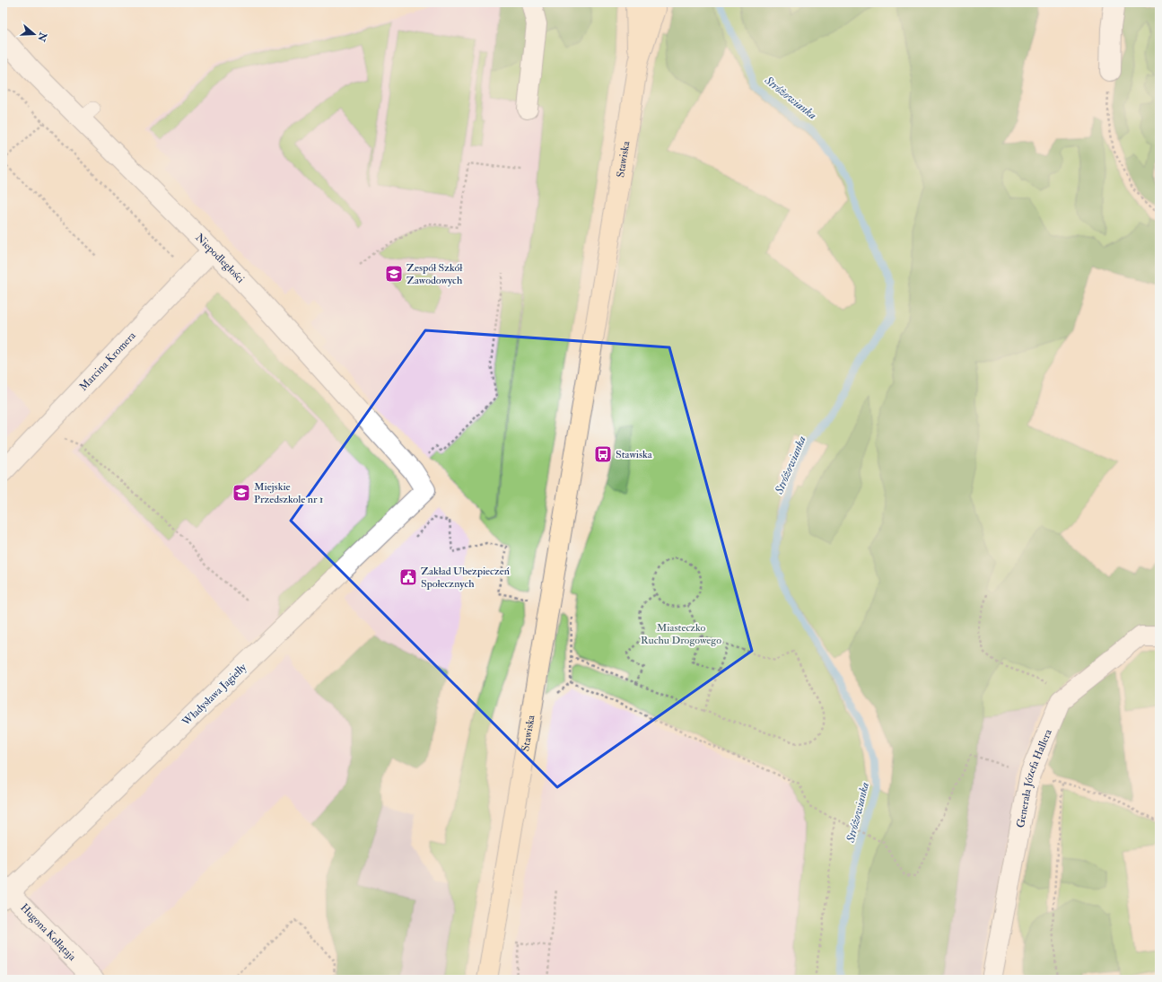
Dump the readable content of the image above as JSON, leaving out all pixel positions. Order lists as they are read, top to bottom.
{
  "streets": {
    "main road": ["Stawiska"],
    "street": [
      "Niepodległości",
      "Marcina Kromera",
      "Władysława Jagiełły",
      "Generała Józefa Hallera",
      "Hugona Kołłątaja"
    ]
  },
  "crossings": [
    ["Niepodległości", "Marcina Kromera"],
    ["Niepodległości", "Władysława Jagiełły"],
    ["Władysława Jagiełły", "Hugona Kołłątaja"]
  ],
  "water": ["Stróżowianka"],
  "parks": ["Miasteczko Ruchu Drogowego"],
  "places": {
    "school or university": ["Zespół Szkół Zawodowych", "Miejskie Przedszkole nr 1"],
    "bus stop": ["Stawiska"],
    "public building": ["Zakład Ubezpieczeń Społecznych"]
  },
  "north": "right"
}
